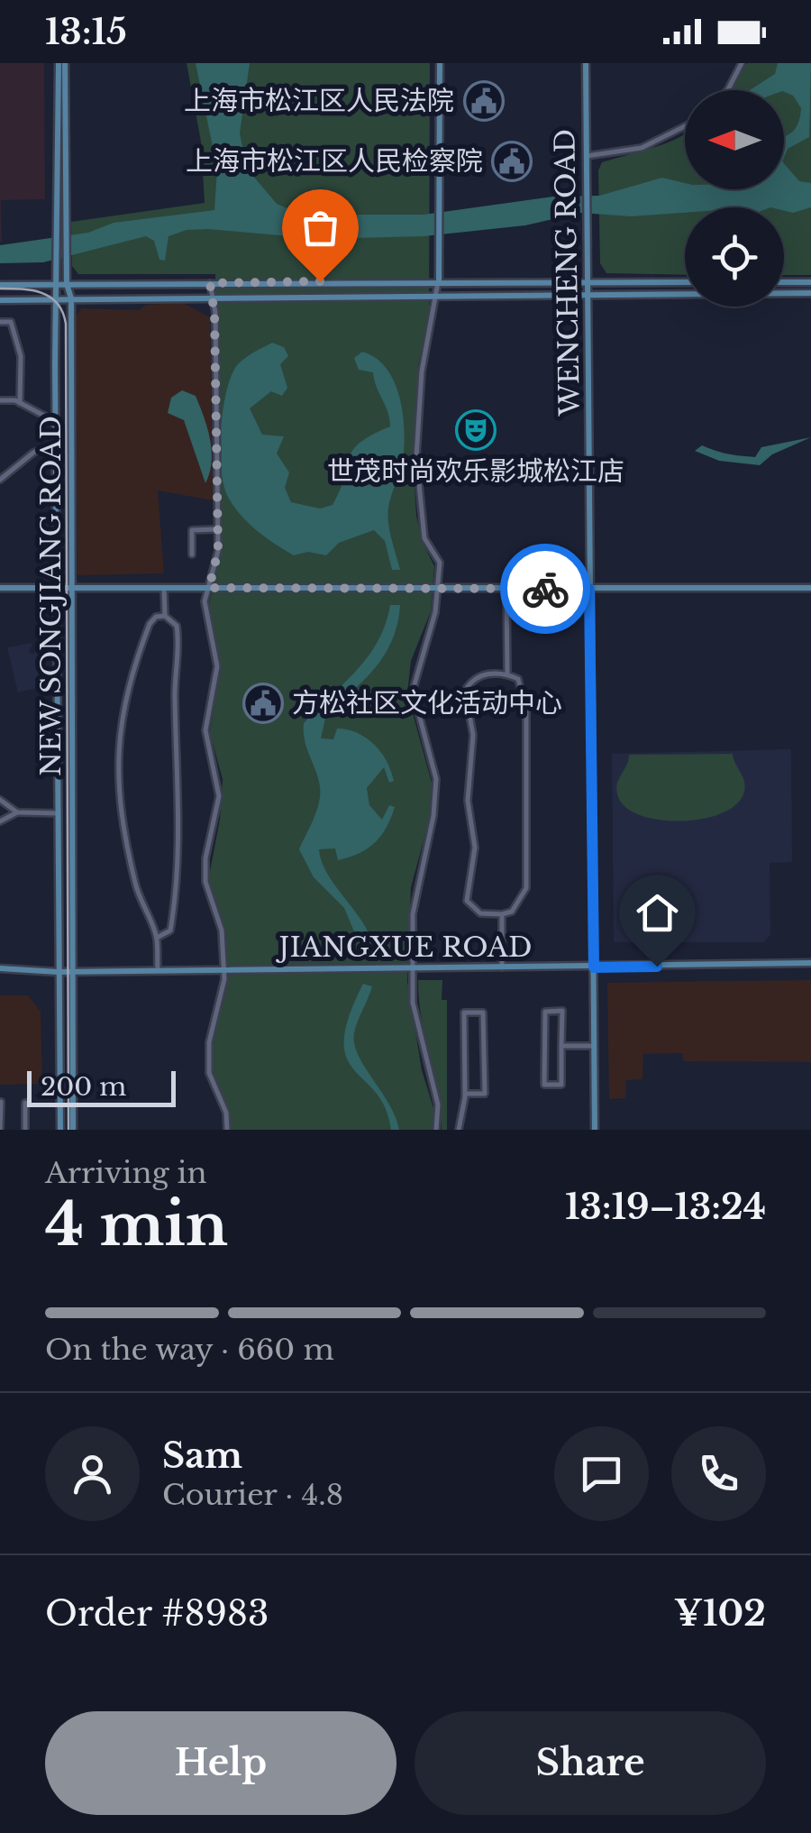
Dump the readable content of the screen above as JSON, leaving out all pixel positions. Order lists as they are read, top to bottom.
{
  "streets": {
    "main road": ["WENCHENG ROAD", "NEW SONGJIANG ROAD", "JIANGXUE ROAD"]
  },
  "crossings": [
    ["WENCHENG ROAD", "JIANGXUE ROAD"],
    ["NEW SONGJIANG ROAD", "JIANGXUE ROAD"]
  ],
  "places": {
    "public building": ["上海市松江区人民法院", "上海市松江区人民检察院", "方松社区文化活动中心"],
    "theatre": ["世茂时尚欢乐影城松江店"]
  },
  "scale_bar": "200 m",
  "north": "left",
  "page": {
    "status": "13:15",
    "scale": "200 m",
    "heading": ["4 min", "Arriving in", "13:19–13:24"],
    "panel": [
      "Sam",
      "Courier · 4.8",
      "Order #8983",
      "¥102"
    ],
    "bar": "On the way · 660 m",
    "buttons": ["Help", "Share"]
  }
}
